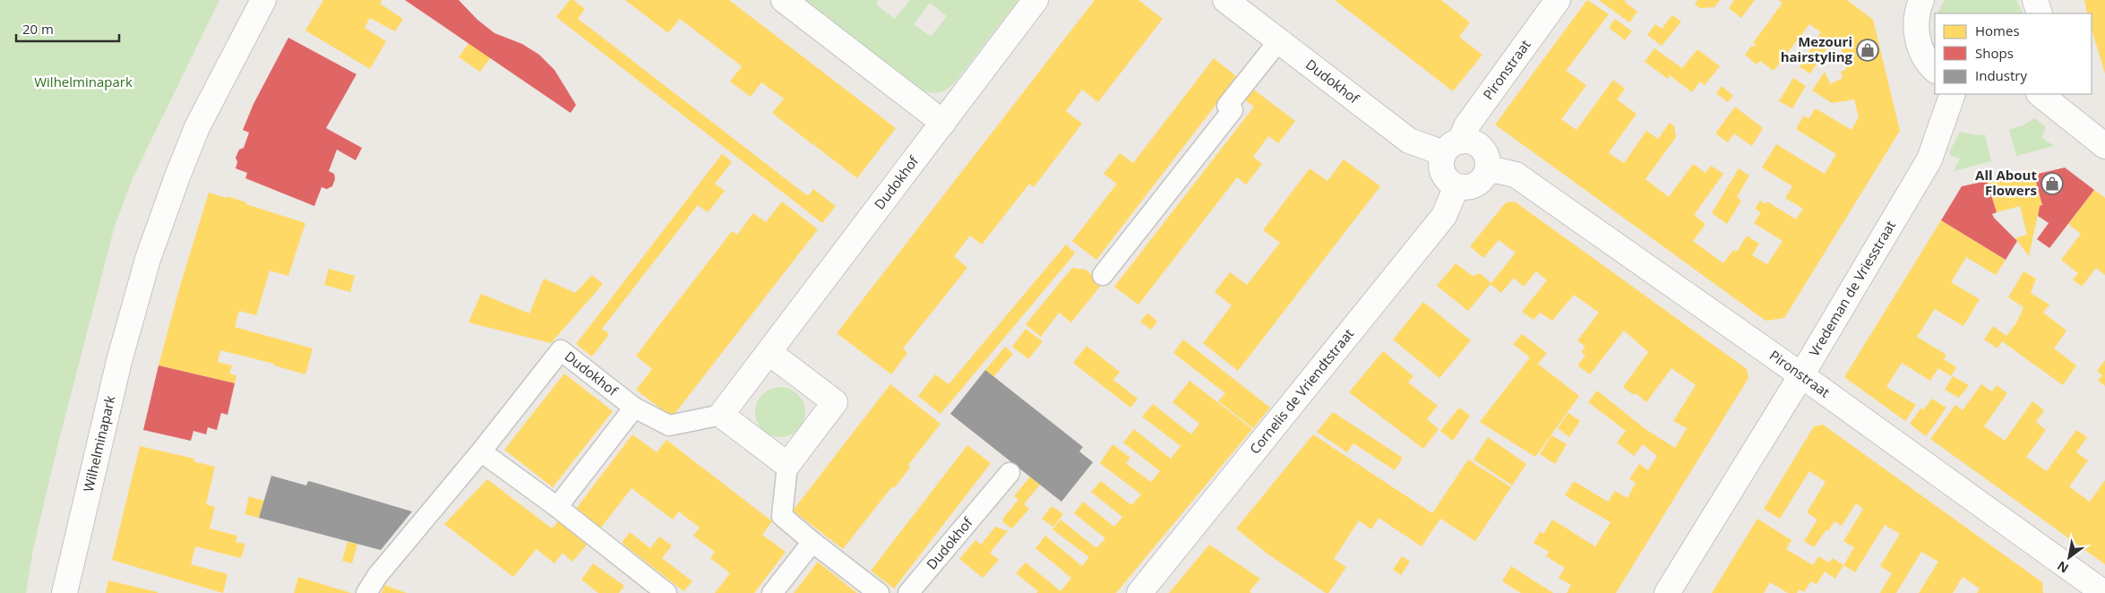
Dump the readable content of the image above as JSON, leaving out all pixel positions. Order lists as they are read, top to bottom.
{
  "streets": {
    "street": [
      "Pironstraat",
      "Dudokhof",
      "Vredeman de Vriesstraat",
      "Cornelis de Vriendtstraat",
      "Wilhelminapark"
    ]
  },
  "crossings": [
    ["Pironstraat", "Dudokhof"],
    ["Pironstraat", "Vredeman de Vriesstraat"],
    ["Pironstraat", "Cornelis de Vriendtstraat"],
    ["Dudokhof", "Cornelis de Vriendtstraat"]
  ],
  "parks": ["Wilhelminapark"],
  "places": {
    "shop": ["Mezouri hairstyling", "All About Flowers"]
  },
  "legend": ["Homes", "Shops", "Industry"],
  "scale_bar": "20 m",
  "north": "bottom left"
}
